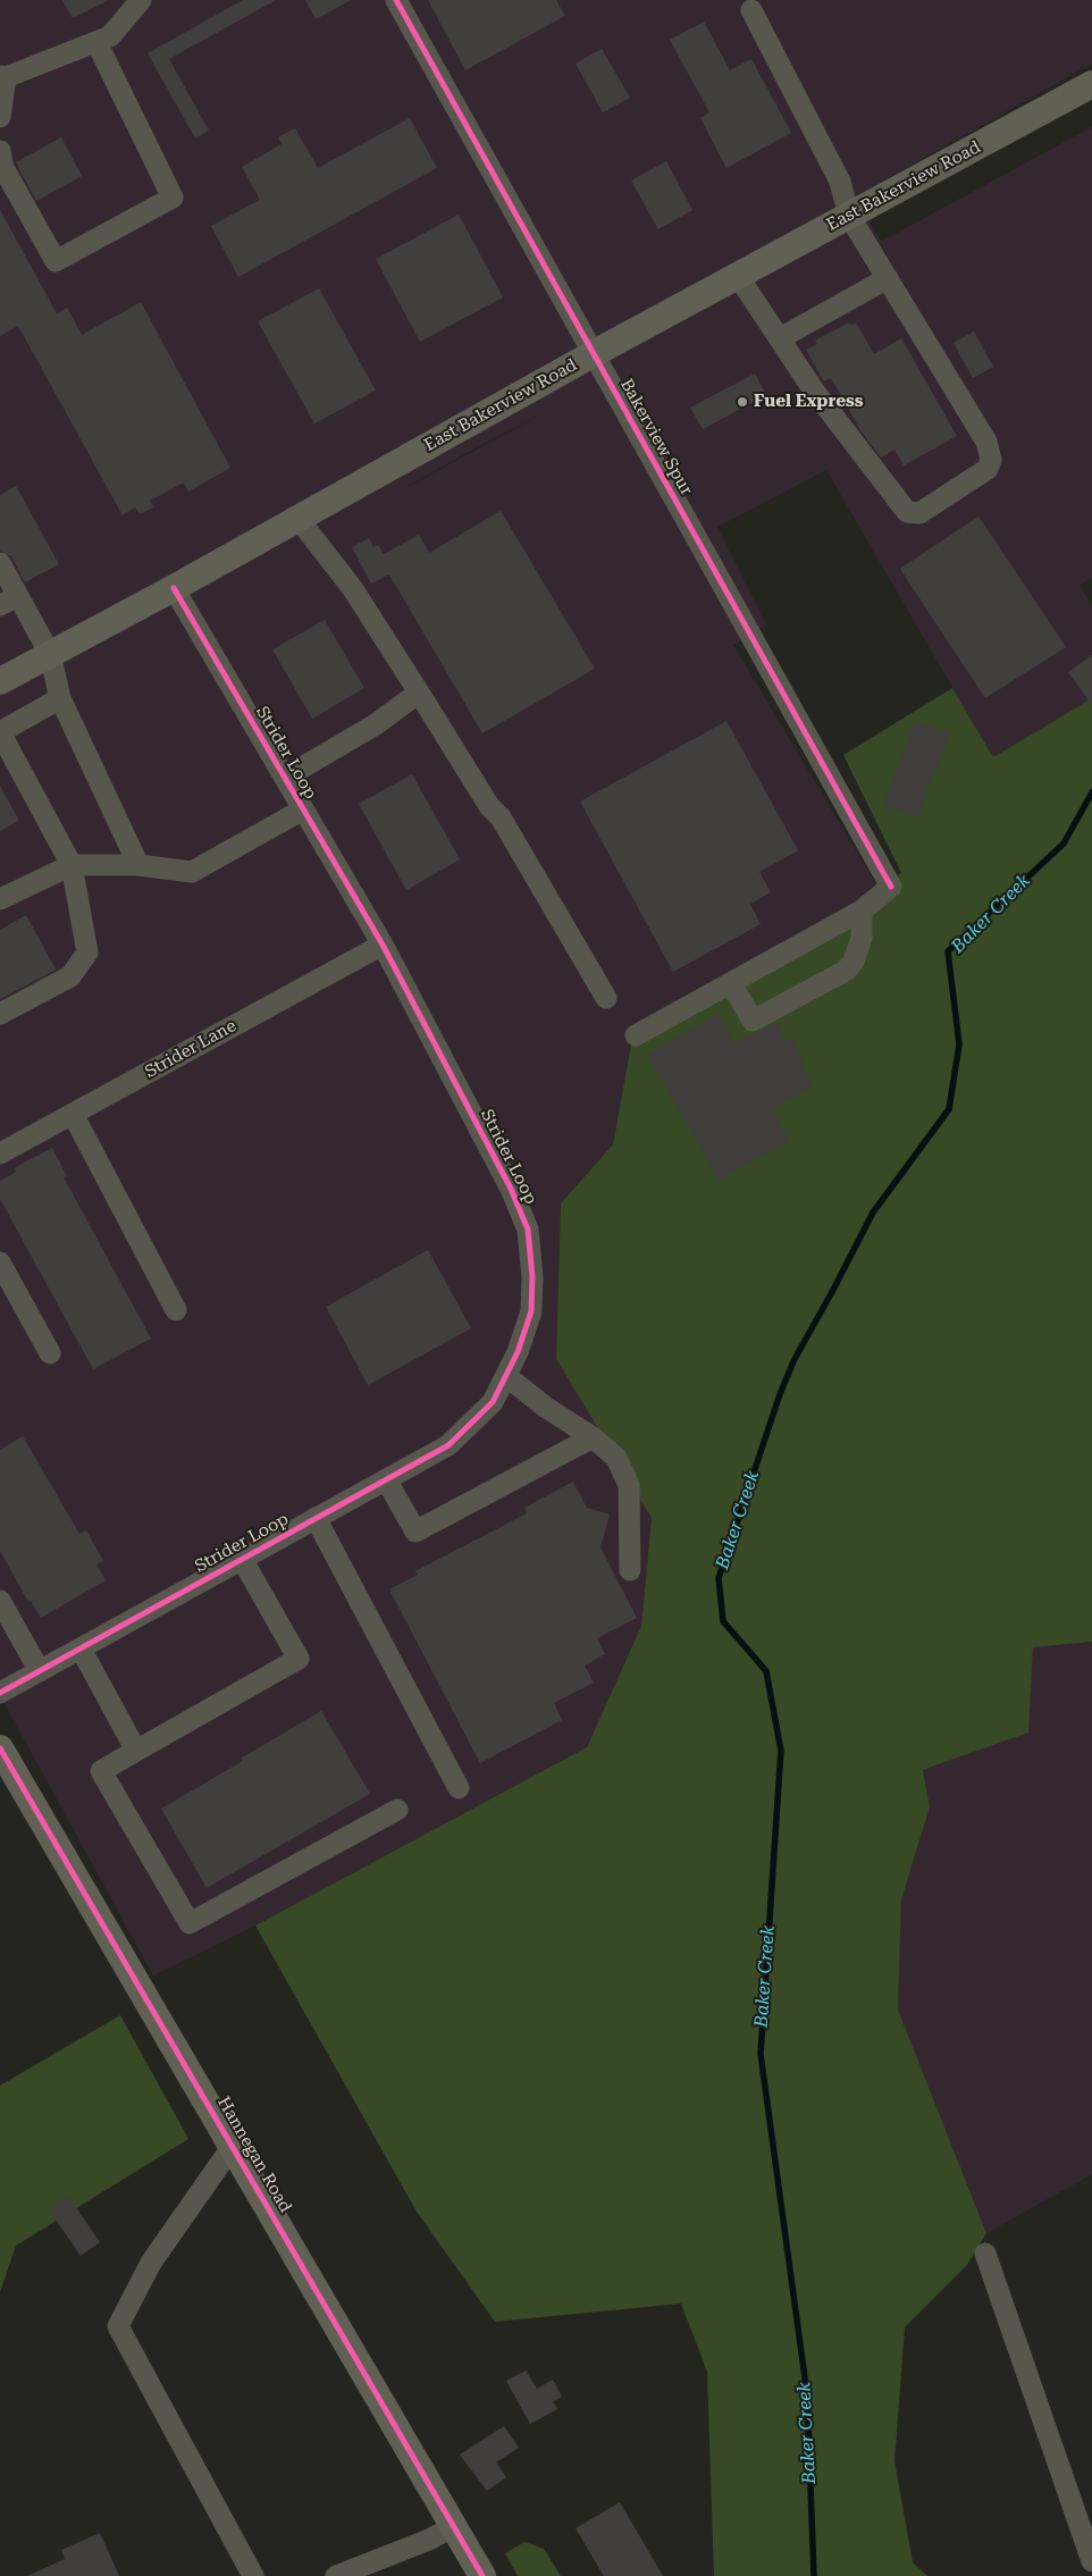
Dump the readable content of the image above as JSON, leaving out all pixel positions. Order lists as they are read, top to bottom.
{
  "streets": {
    "main road": ["East Bakerview Road", "Hannegan Road"],
    "street": ["Bakerview Spur", "Strider Loop", "Strider Lane"]
  },
  "crossings": [
    ["East Bakerview Road", "Bakerview Spur"],
    ["East Bakerview Road", "Strider Loop"],
    ["Strider Loop", "Strider Lane"]
  ],
  "water": ["Baker Creek"],
  "places": ["Fuel Express"]
}
